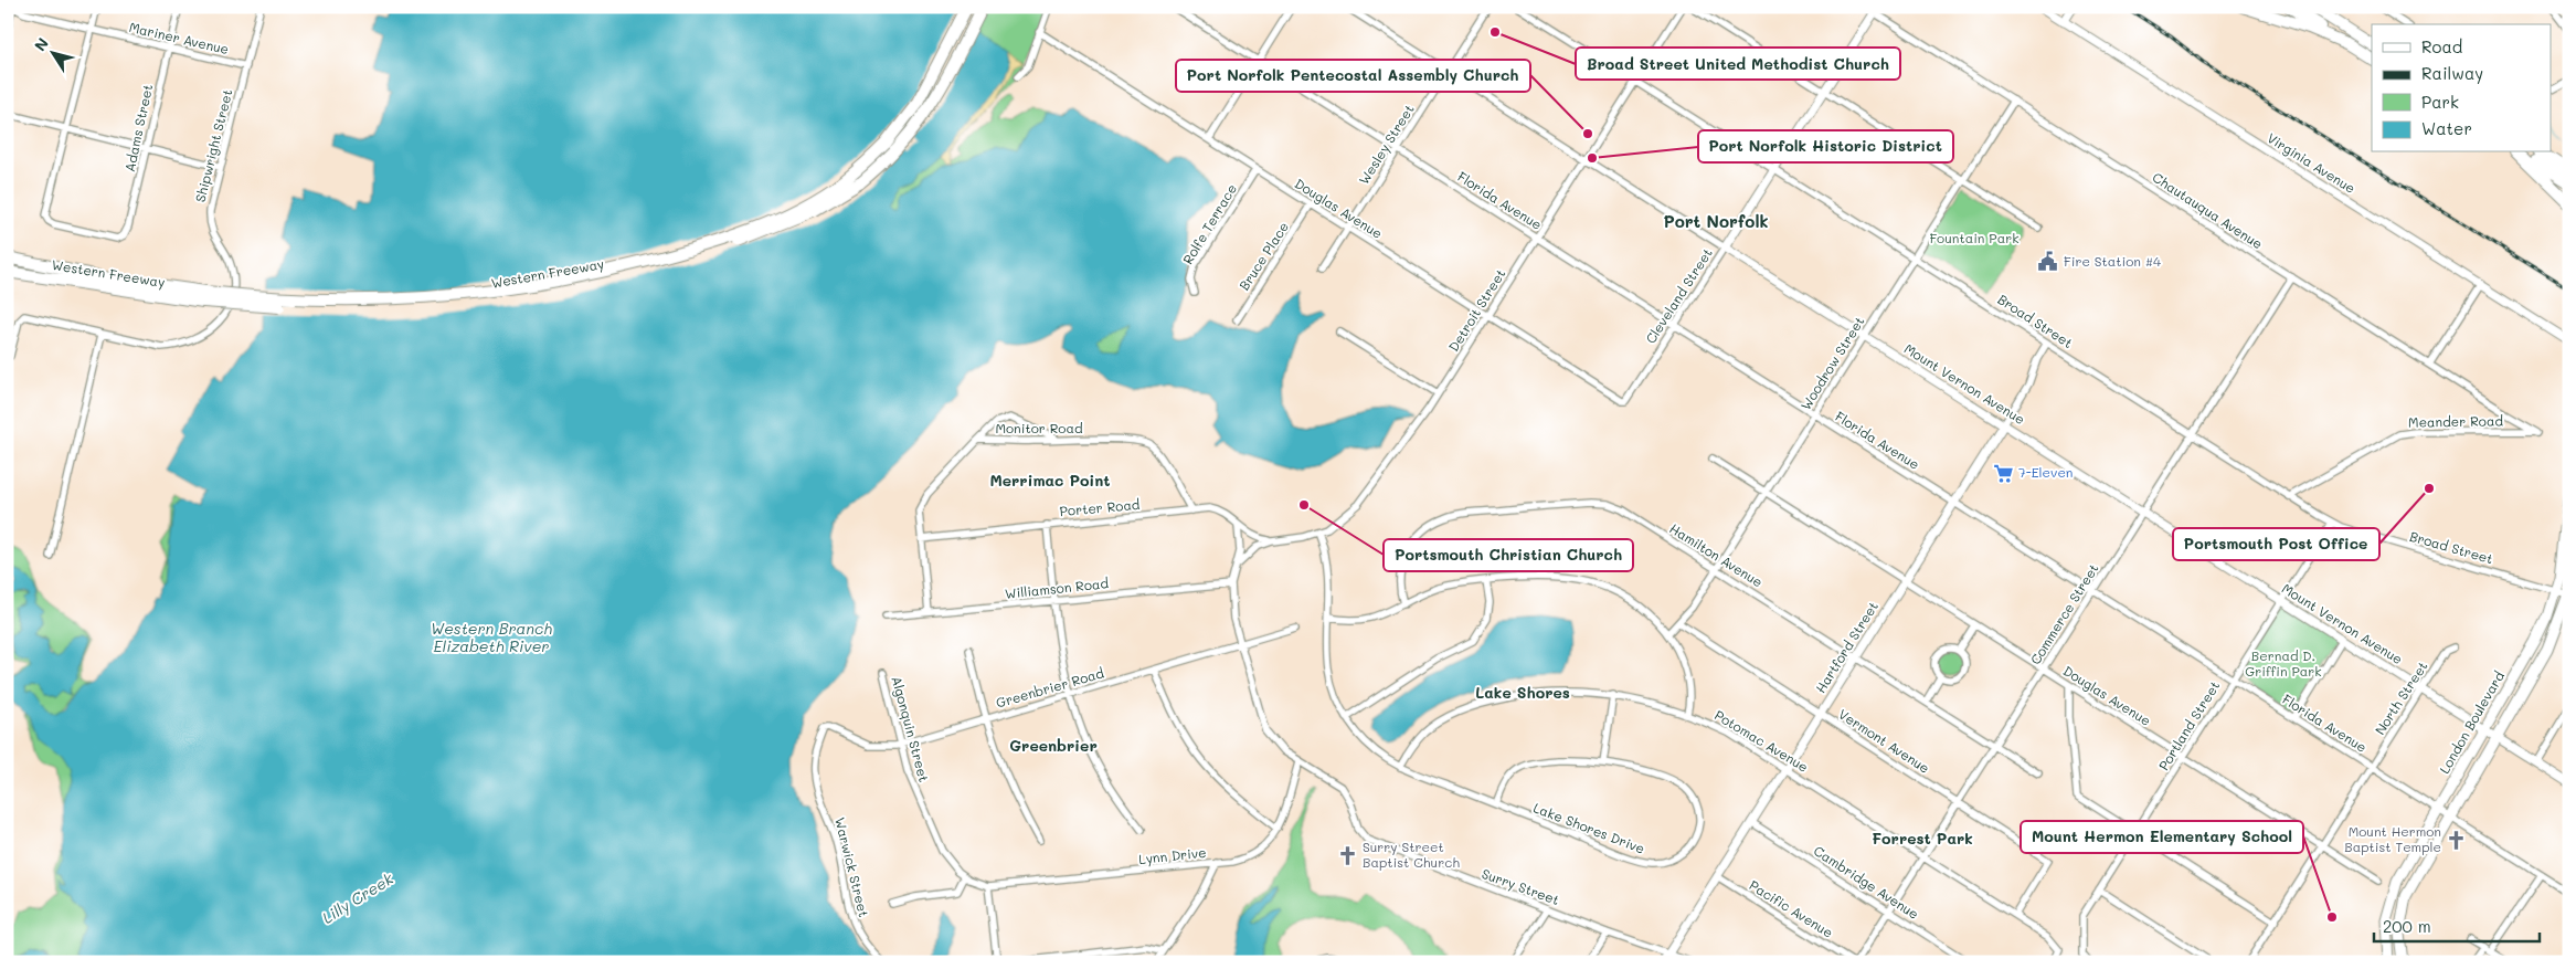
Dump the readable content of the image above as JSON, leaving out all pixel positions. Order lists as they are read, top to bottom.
{
  "streets": {
    "highway": ["Western Freeway"],
    "main road": ["London Boulevard"],
    "street": [
      "Mariner Avenue",
      "Adams Street",
      "Wesley Street",
      "Shipwright Street",
      "Virginia Avenue",
      "Florida Avenue",
      "Douglas Avenue",
      "Chautauqua Avenue",
      "Rolfe Terrace",
      "Bruce Place",
      "Cleveland Street",
      "Detroit Street",
      "Broad Street",
      "Woodrow Street",
      "Mount Vernon Avenue",
      "Meander Road",
      "Monitor Road",
      "Porter Road",
      "Hamilton Avenue",
      "Williamson Road",
      "Commerce Street",
      "Hartford Street",
      "Greenbrier Road",
      "North Street",
      "Portland Street",
      "Algonquin Street",
      "Potomac Avenue",
      "Vermont Avenue",
      "Lake Shores Drive",
      "Lynn Drive",
      "Warwick Street",
      "Cambridge Avenue",
      "Surry Street",
      "Pacific Avenue"
    ]
  },
  "crossings": [
    ["Mariner Avenue", "Adams Street"],
    ["Mariner Avenue", "Shipwright Street"],
    ["Wesley Street", "Florida Avenue"],
    ["Wesley Street", "Douglas Avenue"],
    ["Wesley Street", "Mount Vernon Avenue"],
    ["Florida Avenue", "Cleveland Street"],
    ["Florida Avenue", "Detroit Street"],
    ["Florida Avenue", "Woodrow Street"],
    ["Florida Avenue", "Commerce Street"],
    ["Florida Avenue", "Hartford Street"],
    ["Florida Avenue", "North Street"],
    ["Florida Avenue", "London Boulevard"],
    ["Florida Avenue", "Portland Street"],
    ["Douglas Avenue", "Rolfe Terrace"],
    ["Douglas Avenue", "Bruce Place"],
    ["Douglas Avenue", "Cleveland Street"],
    ["Douglas Avenue", "Detroit Street"],
    ["Douglas Avenue", "Woodrow Street"],
    ["Douglas Avenue", "Commerce Street"],
    ["Douglas Avenue", "Hartford Street"],
    ["Douglas Avenue", "North Street"],
    ["Douglas Avenue", "Portland Street"],
    ["Chautauqua Avenue", "Cleveland Street"],
    ["Chautauqua Avenue", "Woodrow Street"],
    ["Chautauqua Avenue", "Meander Road"],
    ["Chautauqua Avenue", "Commerce Street"],
    ["Cleveland Street", "Broad Street"],
    ["Cleveland Street", "Mount Vernon Avenue"],
    ["Detroit Street", "Broad Street"],
    ["Detroit Street", "Mount Vernon Avenue"],
    ["Detroit Street", "Porter Road"],
    ["Detroit Street", "Lake Shores Drive"],
    ["Detroit Street", "Surry Street"],
    ["Broad Street", "Woodrow Street"],
    ["Broad Street", "Meander Road"],
    ["Broad Street", "Commerce Street"],
    ["Broad Street", "Hartford Street"],
    ["Broad Street", "London Boulevard"],
    ["Broad Street", "Portland Street"],
    ["Woodrow Street", "Mount Vernon Avenue"],
    ["Woodrow Street", "Hamilton Avenue"],
    ["Woodrow Street", "Vermont Avenue"],
    ["Mount Vernon Avenue", "Commerce Street"],
    ["Mount Vernon Avenue", "Hartford Street"],
    ["Mount Vernon Avenue", "North Street"],
    ["Mount Vernon Avenue", "London Boulevard"],
    ["Mount Vernon Avenue", "Portland Street"],
    ["Monitor Road", "Porter Road"],
    ["Monitor Road", "Williamson Road"],
    ["Porter Road", "Surry Street"],
    ["Hamilton Avenue", "Commerce Street"],
    ["Hamilton Avenue", "Hartford Street"],
    ["Williamson Road", "Surry Street"],
    ["Commerce Street", "Potomac Avenue"],
    ["Commerce Street", "Vermont Avenue"],
    ["Commerce Street", "Cambridge Avenue"],
    ["Commerce Street", "Pacific Avenue"],
    ["Hartford Street", "Potomac Avenue"],
    ["Hartford Street", "Vermont Avenue"],
    ["Hartford Street", "Cambridge Avenue"],
    ["Hartford Street", "Surry Street"],
    ["Hartford Street", "Pacific Avenue"],
    ["Greenbrier Road", "Algonquin Street"],
    ["Greenbrier Road", "Warwick Street"],
    ["Greenbrier Road", "Surry Street"],
    ["Potomac Avenue", "Vermont Avenue"],
    ["Potomac Avenue", "Lake Shores Drive"],
    ["Lynn Drive", "Surry Street"]
  ],
  "districts": [
    "Port Norfolk",
    "Merrimac Point",
    "Lake Shores",
    "Greenbrier",
    "Forrest Park"
  ],
  "water": ["Western Branch Elizabeth River", "Lilly Creek"],
  "parks": ["Fountain Park", "Bernad D. Griffin Park"],
  "places": {
    "other": [
      "Broad Street United Methodist Church",
      "Port Norfolk Pentecostal Assembly Church",
      "Port Norfolk Historic District",
      "Portsmouth Post Office",
      "Portsmouth Christian Church",
      "Mount Hermon Elementary School"
    ],
    "public building": ["Fire Station #4"],
    "supermarket": ["7-Eleven"],
    "church": ["Mount Hermon Baptist Temple", "Surry Street Baptist Church"]
  },
  "legend": [
    "Road",
    "Railway",
    "Park",
    "Water"
  ],
  "scale_bar": "200 m",
  "north": "top left"
}
